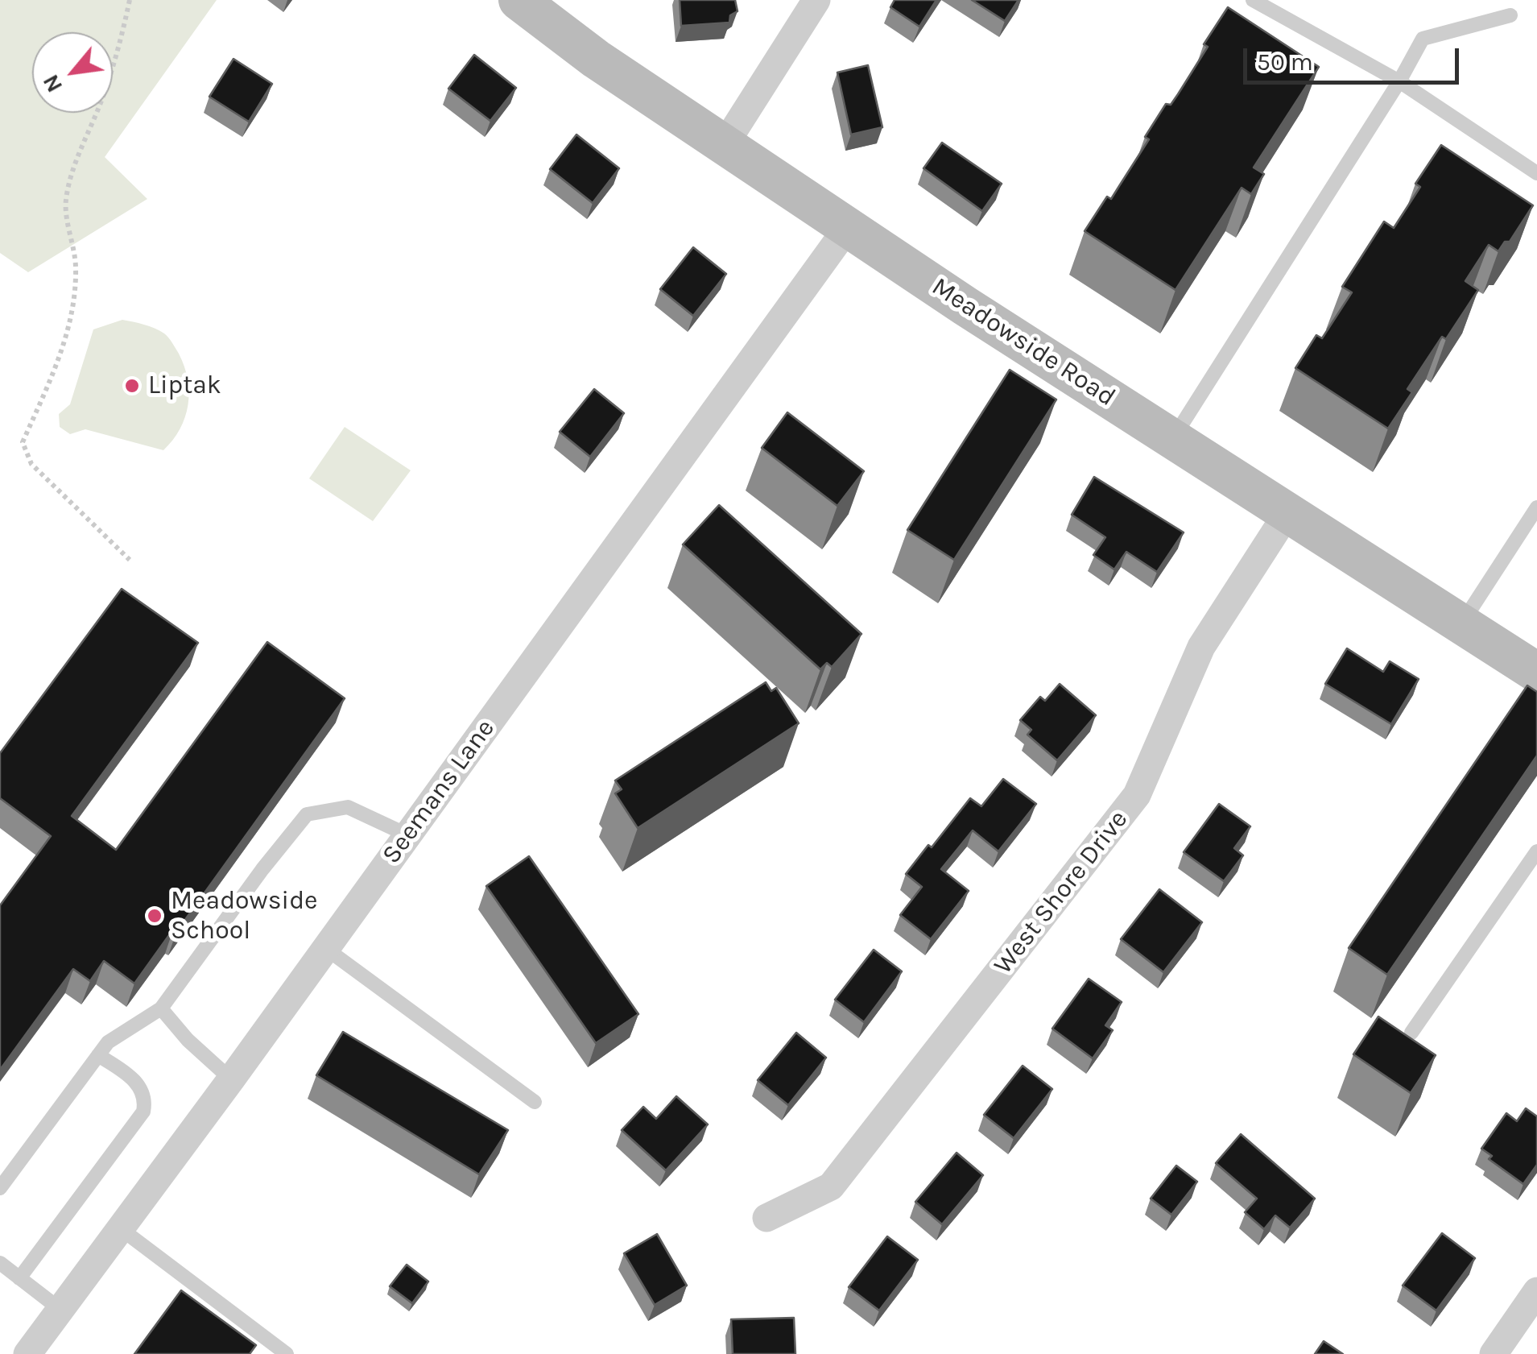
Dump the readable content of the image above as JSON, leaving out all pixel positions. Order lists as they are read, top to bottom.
{
  "streets": {
    "main road": ["Meadowside Road"],
    "street": ["Seemans Lane", "West Shore Drive"]
  },
  "crossings": [
    ["Meadowside Road", "Seemans Lane"],
    ["Meadowside Road", "West Shore Drive"]
  ],
  "places": ["Liptak", "Meadowside School"],
  "scale_bar": "50 m",
  "north": "bottom left"
}
